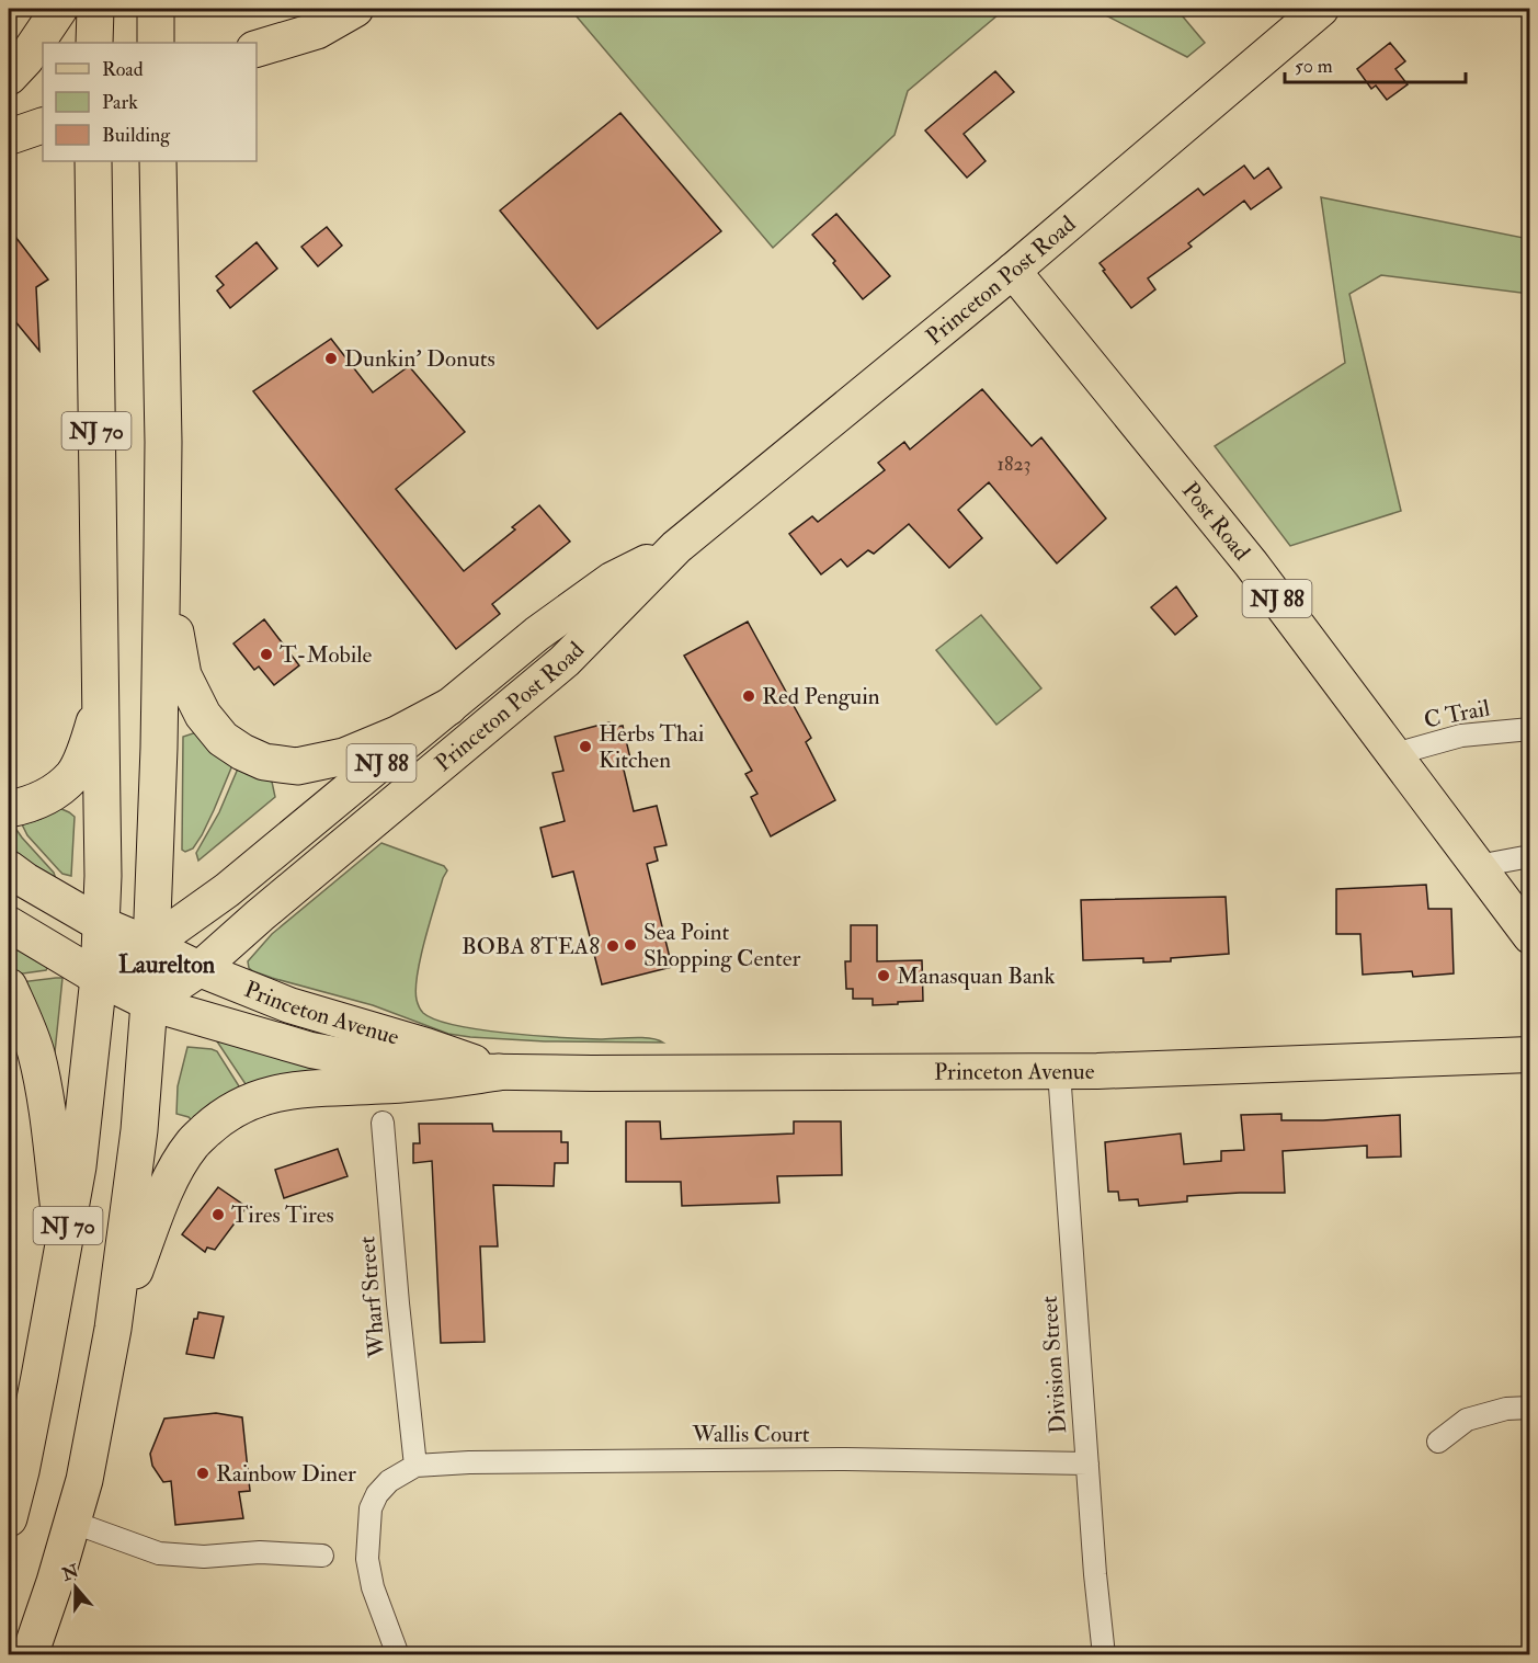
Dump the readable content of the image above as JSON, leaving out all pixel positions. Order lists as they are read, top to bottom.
{
  "streets": {
    "highway": ["NJ 70"],
    "main road": [
      "Princeton Post Road",
      "Post Road",
      "NJ 88",
      "Princeton Avenue"
    ],
    "street": [
      "C Trail",
      "Wharf Street",
      "Division Street",
      "Wallis Court"
    ]
  },
  "crossings": [
    ["Princeton Post Road", "NJ 70"],
    ["Princeton Post Road", "Post Road"],
    ["Princeton Post Road", "Princeton Avenue"],
    ["NJ 70", "Princeton Avenue"],
    ["Post Road", "C Trail"],
    ["Princeton Avenue", "Division Street"],
    ["Wharf Street", "Wallis Court"],
    ["Division Street", "Wallis Court"]
  ],
  "districts": ["Laurelton"],
  "places": [
    "Dunkin' Donuts",
    "T-Mobile",
    "Red Penguin",
    "Herbs Thai Kitchen",
    "Sea Point Shopping Center",
    "BOBA 8TEA8",
    "Manasquan Bank",
    "Tires Tires",
    "Rainbow Diner"
  ],
  "house_numbers": ["1823"],
  "legend": ["Road", "Park", "Building"],
  "scale_bar": "50 m",
  "north": "top"
}
